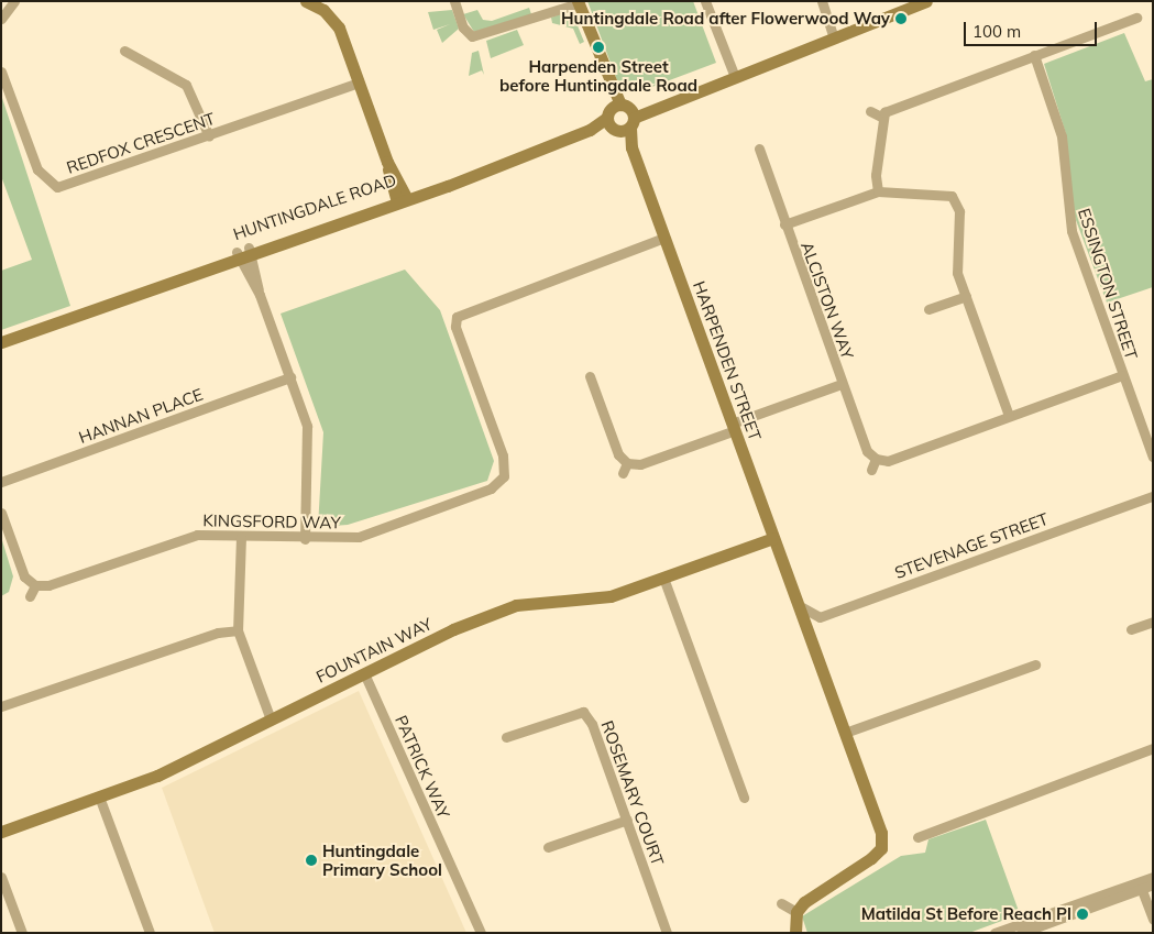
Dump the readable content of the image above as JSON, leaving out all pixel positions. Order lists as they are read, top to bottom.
{
  "streets": {
    "street": [
      "REDFOX CRESCENT",
      "HUNTINGDALE ROAD",
      "ESSINGTON STREET",
      "ALCISTON WAY",
      "HARPENDEN STREET",
      "HANNAN PLACE",
      "KINGSFORD WAY",
      "STEVENAGE STREET",
      "FOUNTAIN WAY",
      "PATRICK WAY",
      "ROSEMARY COURT"
    ]
  },
  "crossings": [
    ["HUNTINGDALE ROAD", "HARPENDEN STREET"],
    ["HARPENDEN STREET", "KINGSFORD WAY"],
    ["HARPENDEN STREET", "STEVENAGE STREET"],
    ["HARPENDEN STREET", "FOUNTAIN WAY"],
    ["FOUNTAIN WAY", "PATRICK WAY"]
  ],
  "places": [
    "Huntingdale Road after Flowerwood Way",
    "Harpenden Street before Huntingdale Road",
    "Huntingdale Primary School",
    "Matilda St Before Reach Pl"
  ],
  "scale_bar": "100 m"
}
